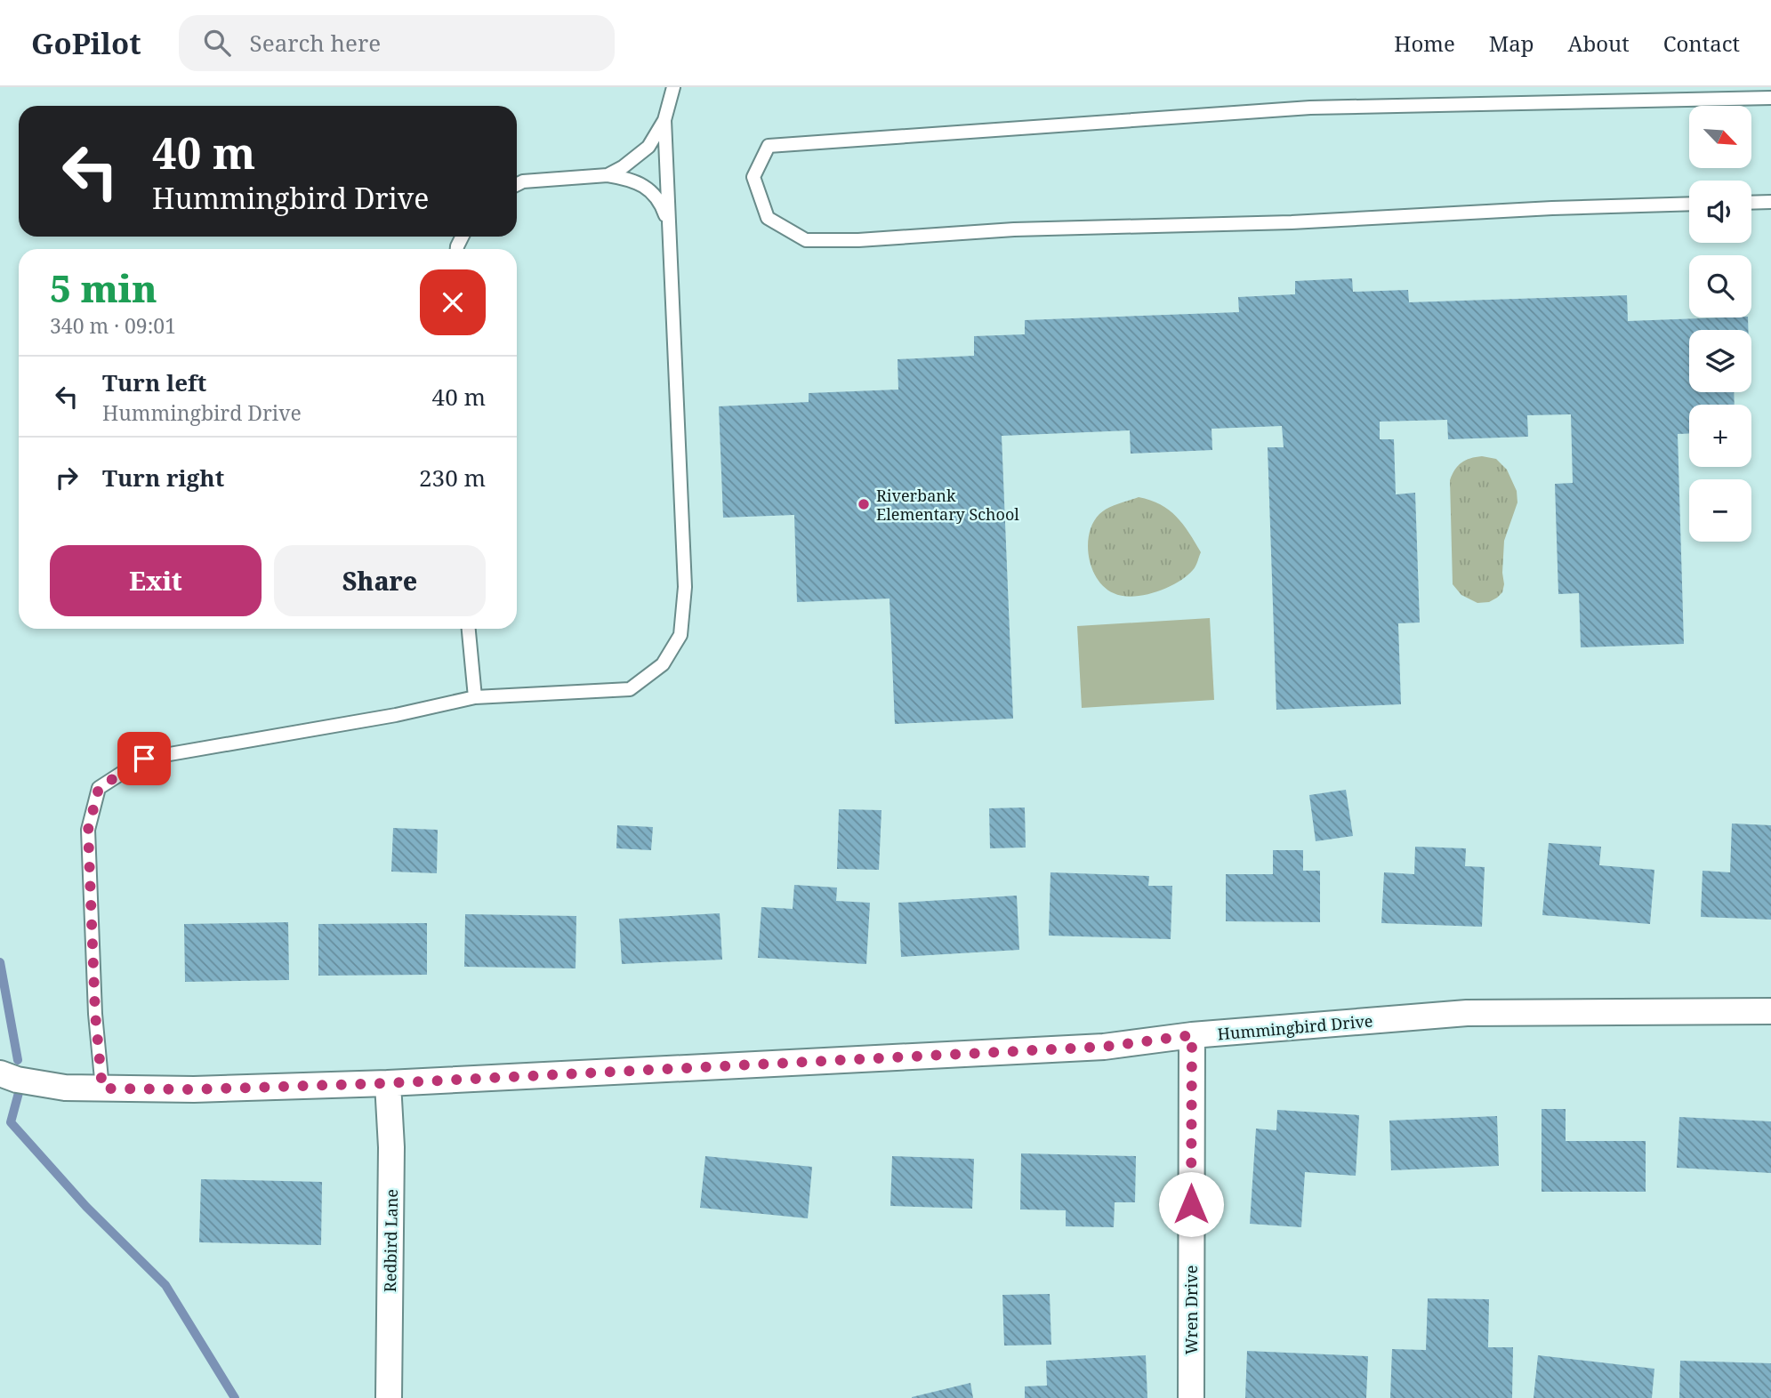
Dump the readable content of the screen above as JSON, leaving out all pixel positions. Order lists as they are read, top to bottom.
{
  "streets": {
    "street": ["Hummingbird Drive", "Redbird Lane", "Wren Drive"]
  },
  "crossings": [
    ["Hummingbird Drive", "Redbird Lane"],
    ["Hummingbird Drive", "Wren Drive"]
  ],
  "places": ["Riverbank Elementary School"],
  "north": "bottom right",
  "page": {
    "header": "GoPilot",
    "search": "Search here",
    "nav": [
      "Home",
      "Map",
      "About",
      "Contact"
    ],
    "map_buttons": ["+", "−"],
    "turn": ["40 m", "Hummingbird Drive"],
    "heading": ["5 min", "340 m · 09:01"],
    "list": [
      {
        "name": "Turn left",
        "note": "Hummingbird Drive",
        "value": "40 m"
      },
      {
        "name": "Turn right",
        "value": "230 m"
      }
    ],
    "buttons": ["Exit", "Share"]
  }
}
